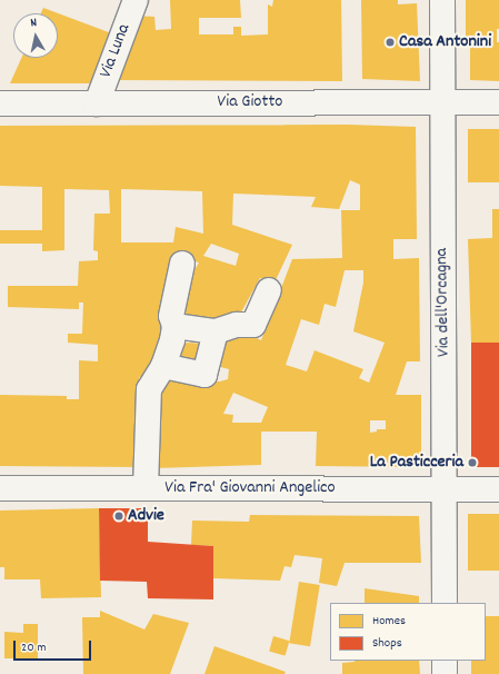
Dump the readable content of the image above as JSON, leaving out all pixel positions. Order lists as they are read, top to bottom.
{
  "streets": {
    "street": [
      "Via Luna",
      "Via Giotto",
      "Via dell'Orcagna",
      "Via Fra' Giovanni Angelico"
    ]
  },
  "crossings": [
    ["Via Luna", "Via Giotto"],
    ["Via Giotto", "Via dell'Orcagna"],
    ["Via dell'Orcagna", "Via Fra' Giovanni Angelico"]
  ],
  "places": ["Casa Antonini", "La Pasticceria", "Advie"],
  "legend": ["Homes", "Shops"],
  "scale_bar": "20 m",
  "north": "top"
}
